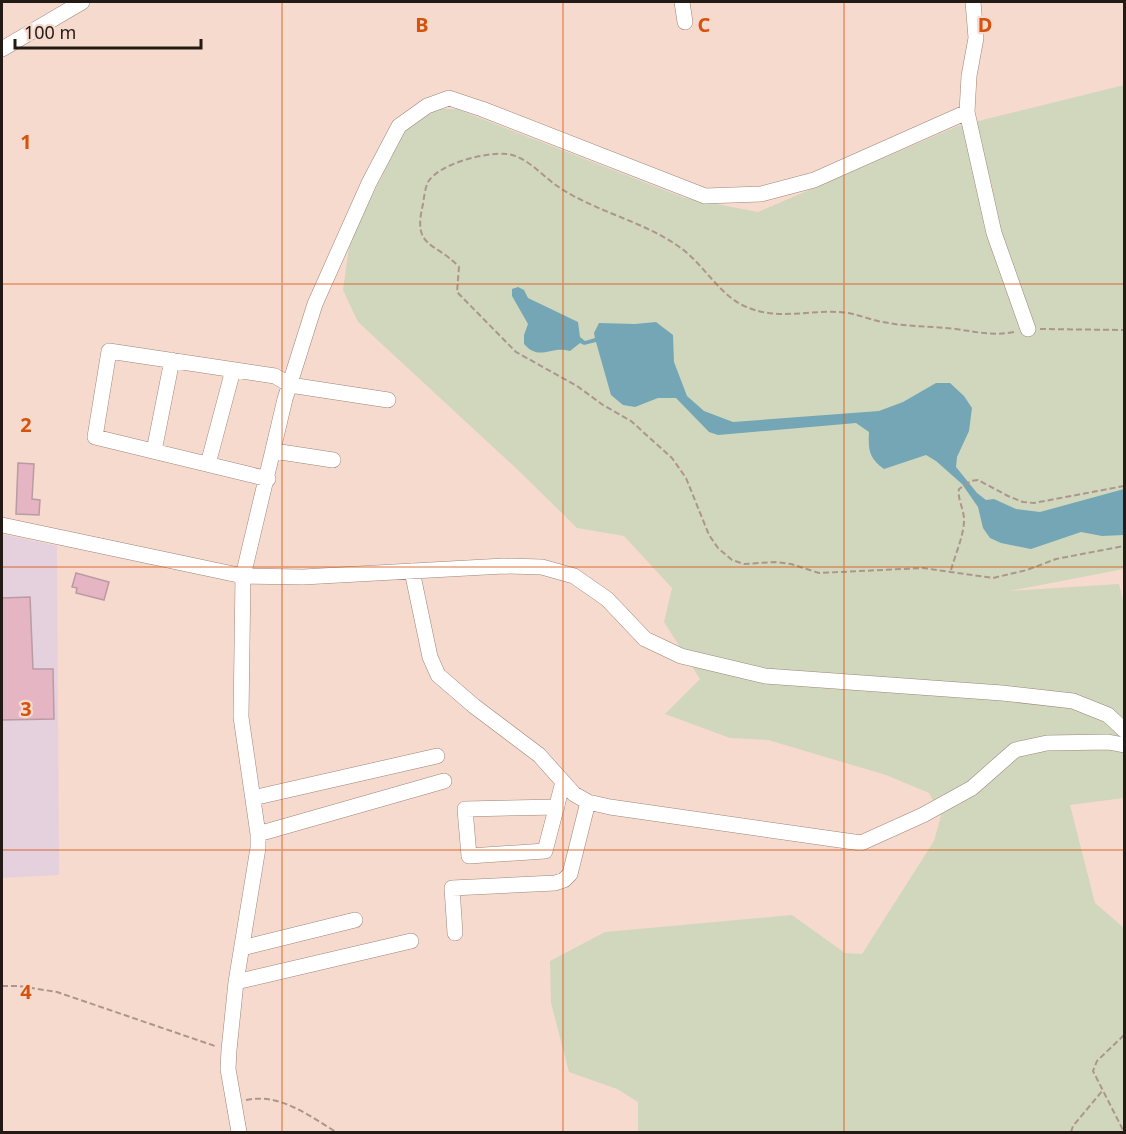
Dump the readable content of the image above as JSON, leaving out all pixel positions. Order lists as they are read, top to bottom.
{
  "scale_bar": "100 m",
  "grid": {
    "columns": ["B", "C", "D"],
    "rows": [
      "1",
      "2",
      "3",
      "4"
    ]
  }
}
